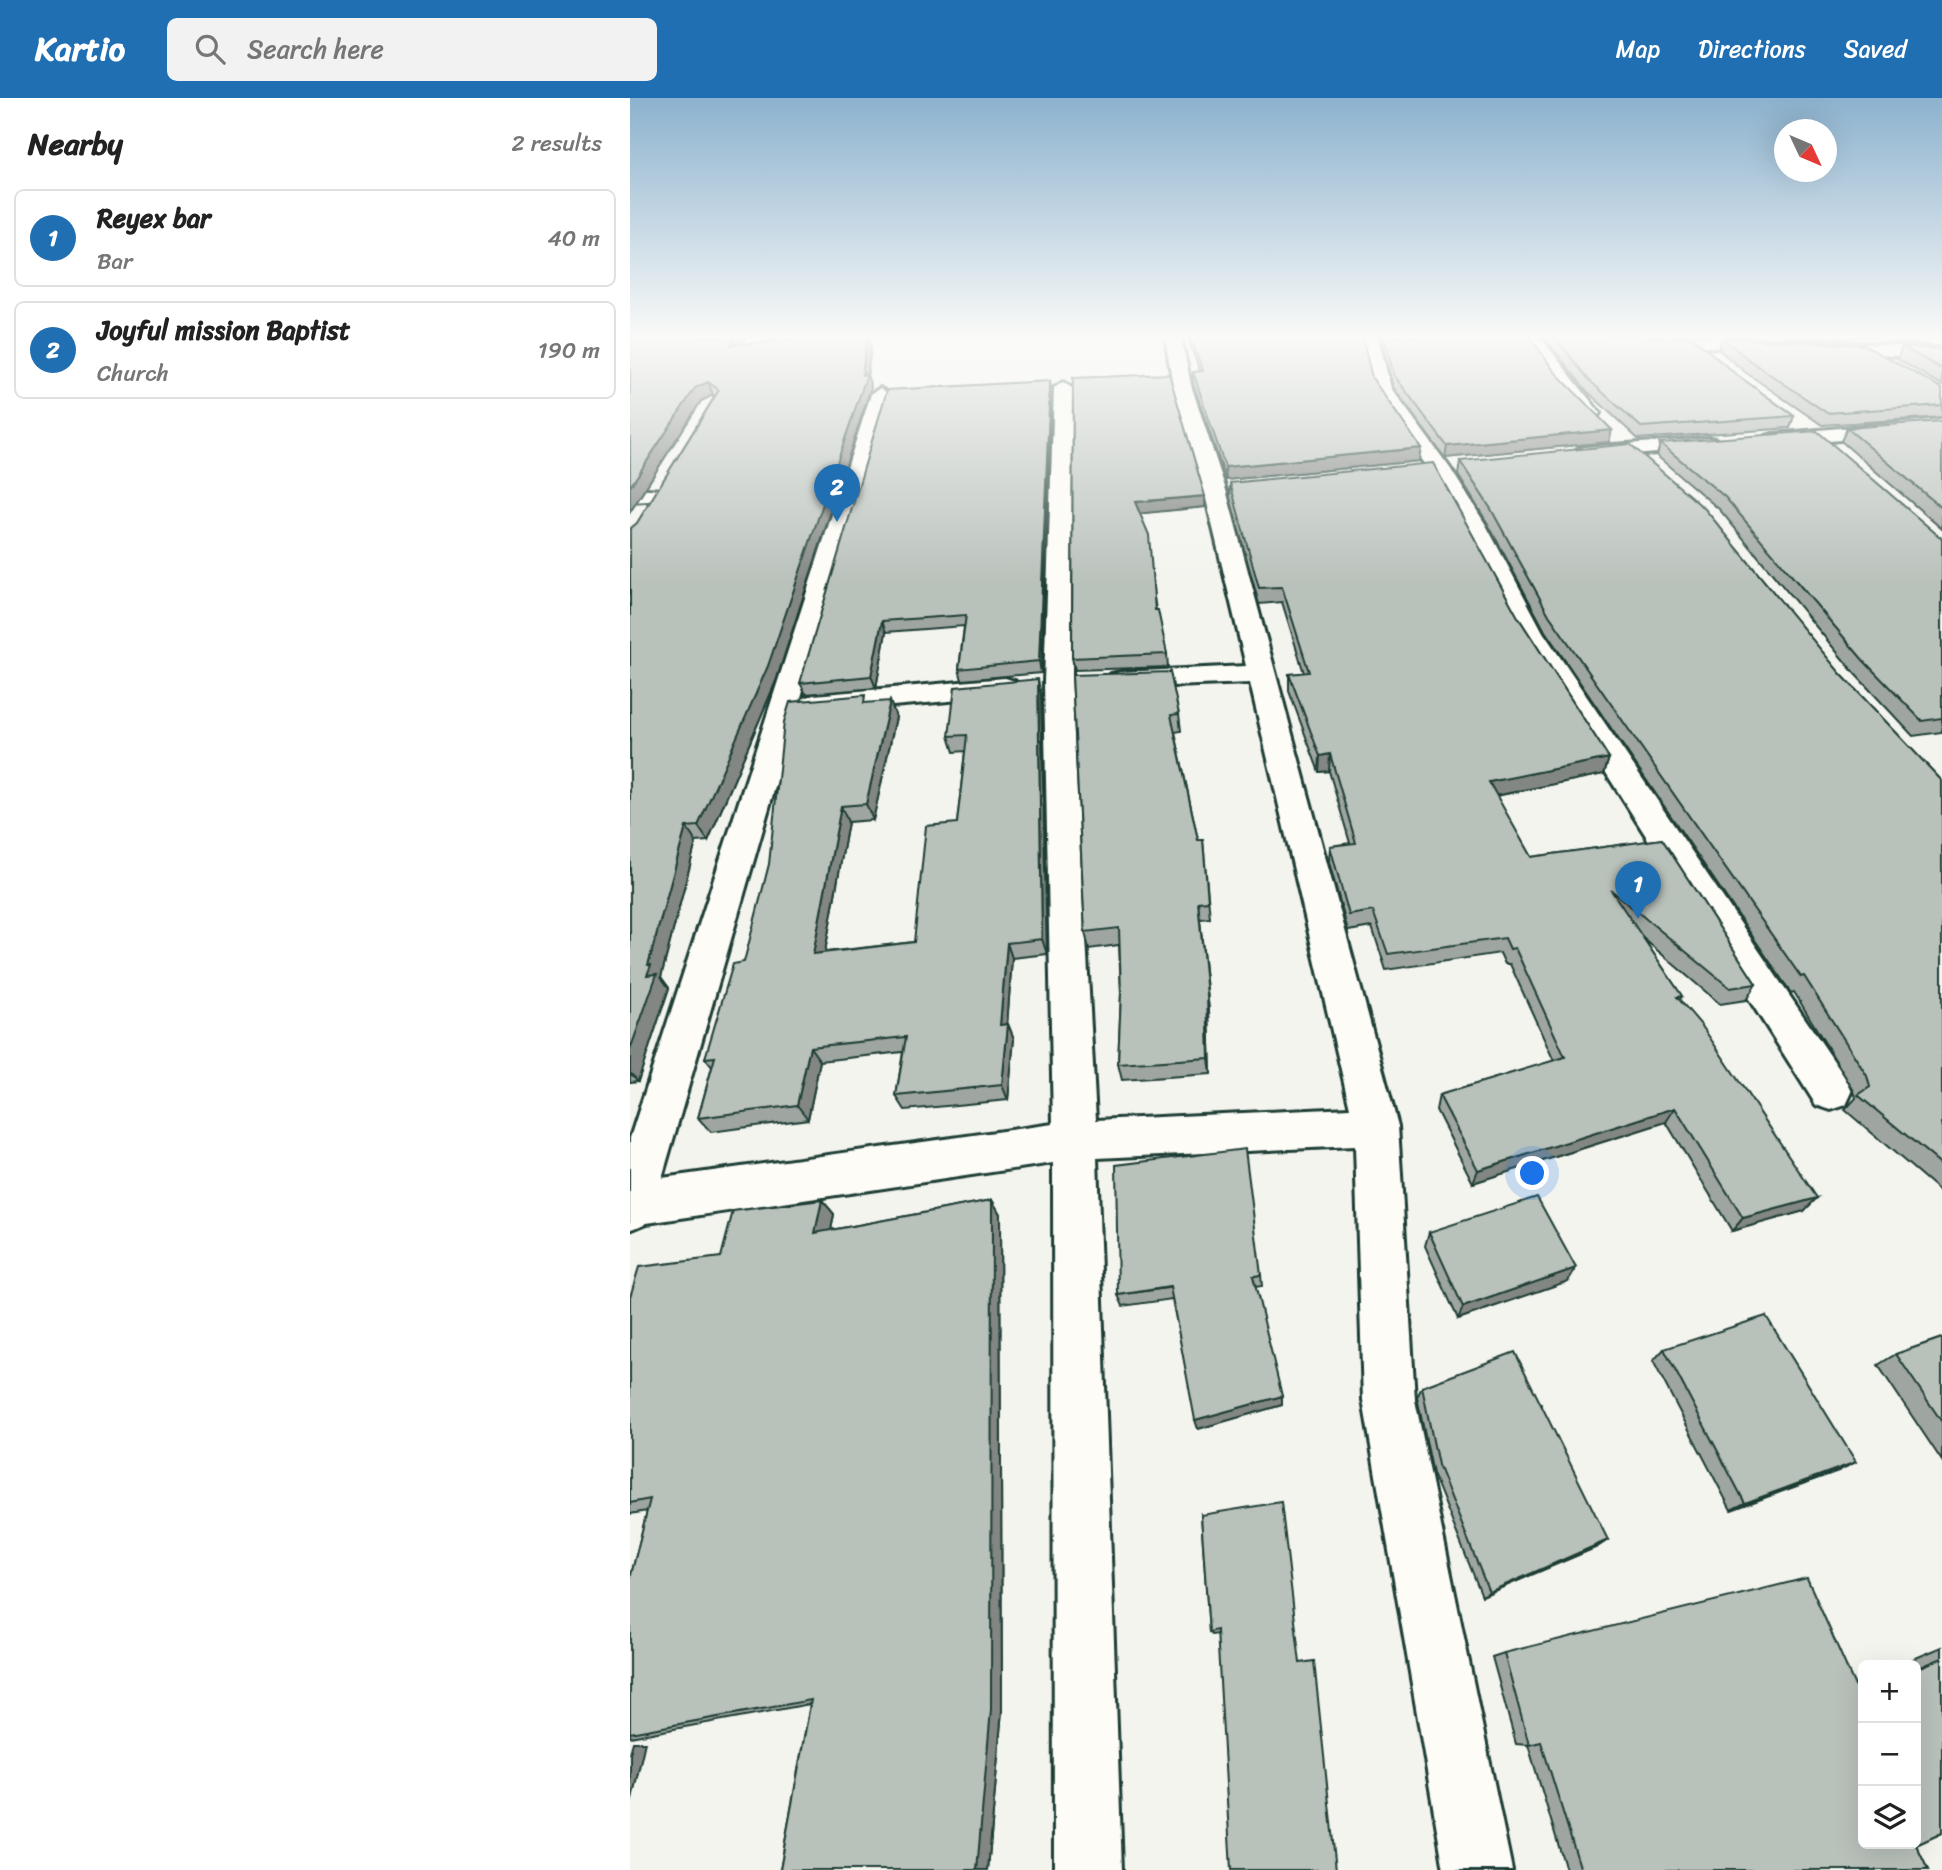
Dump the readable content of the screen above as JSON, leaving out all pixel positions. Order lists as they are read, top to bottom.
{
  "north": "bottom right",
  "page": {
    "header": "Kartio",
    "search": "Search here",
    "nav": ["Map", "Directions", "Saved"],
    "heading": ["Nearby", "2 results"],
    "list": [
      {
        "mark": "1",
        "name": "Reyex bar",
        "note": "Bar",
        "value": "40 m"
      },
      {
        "mark": "2",
        "name": "Joyful mission Baptist",
        "note": "Church",
        "value": "190 m"
      }
    ],
    "pins": ["2", "1"],
    "map_buttons": ["+", "−"]
  }
}
